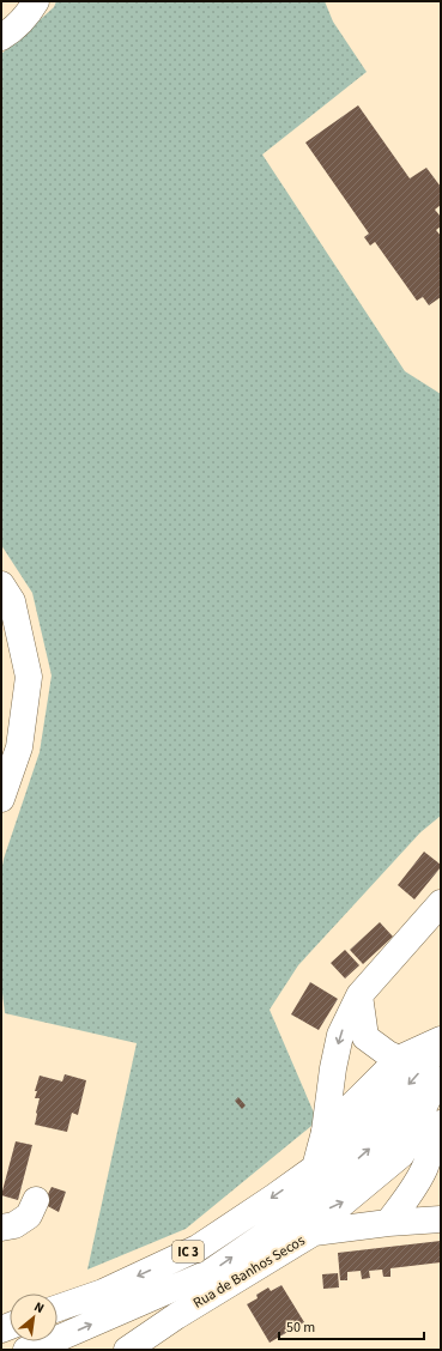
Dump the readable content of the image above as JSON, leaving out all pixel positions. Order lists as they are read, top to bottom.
{
  "streets": {
    "main road": ["IC 3", "Rua de Banhos Secos"]
  },
  "scale_bar": "50 m",
  "north": "top right"
}
